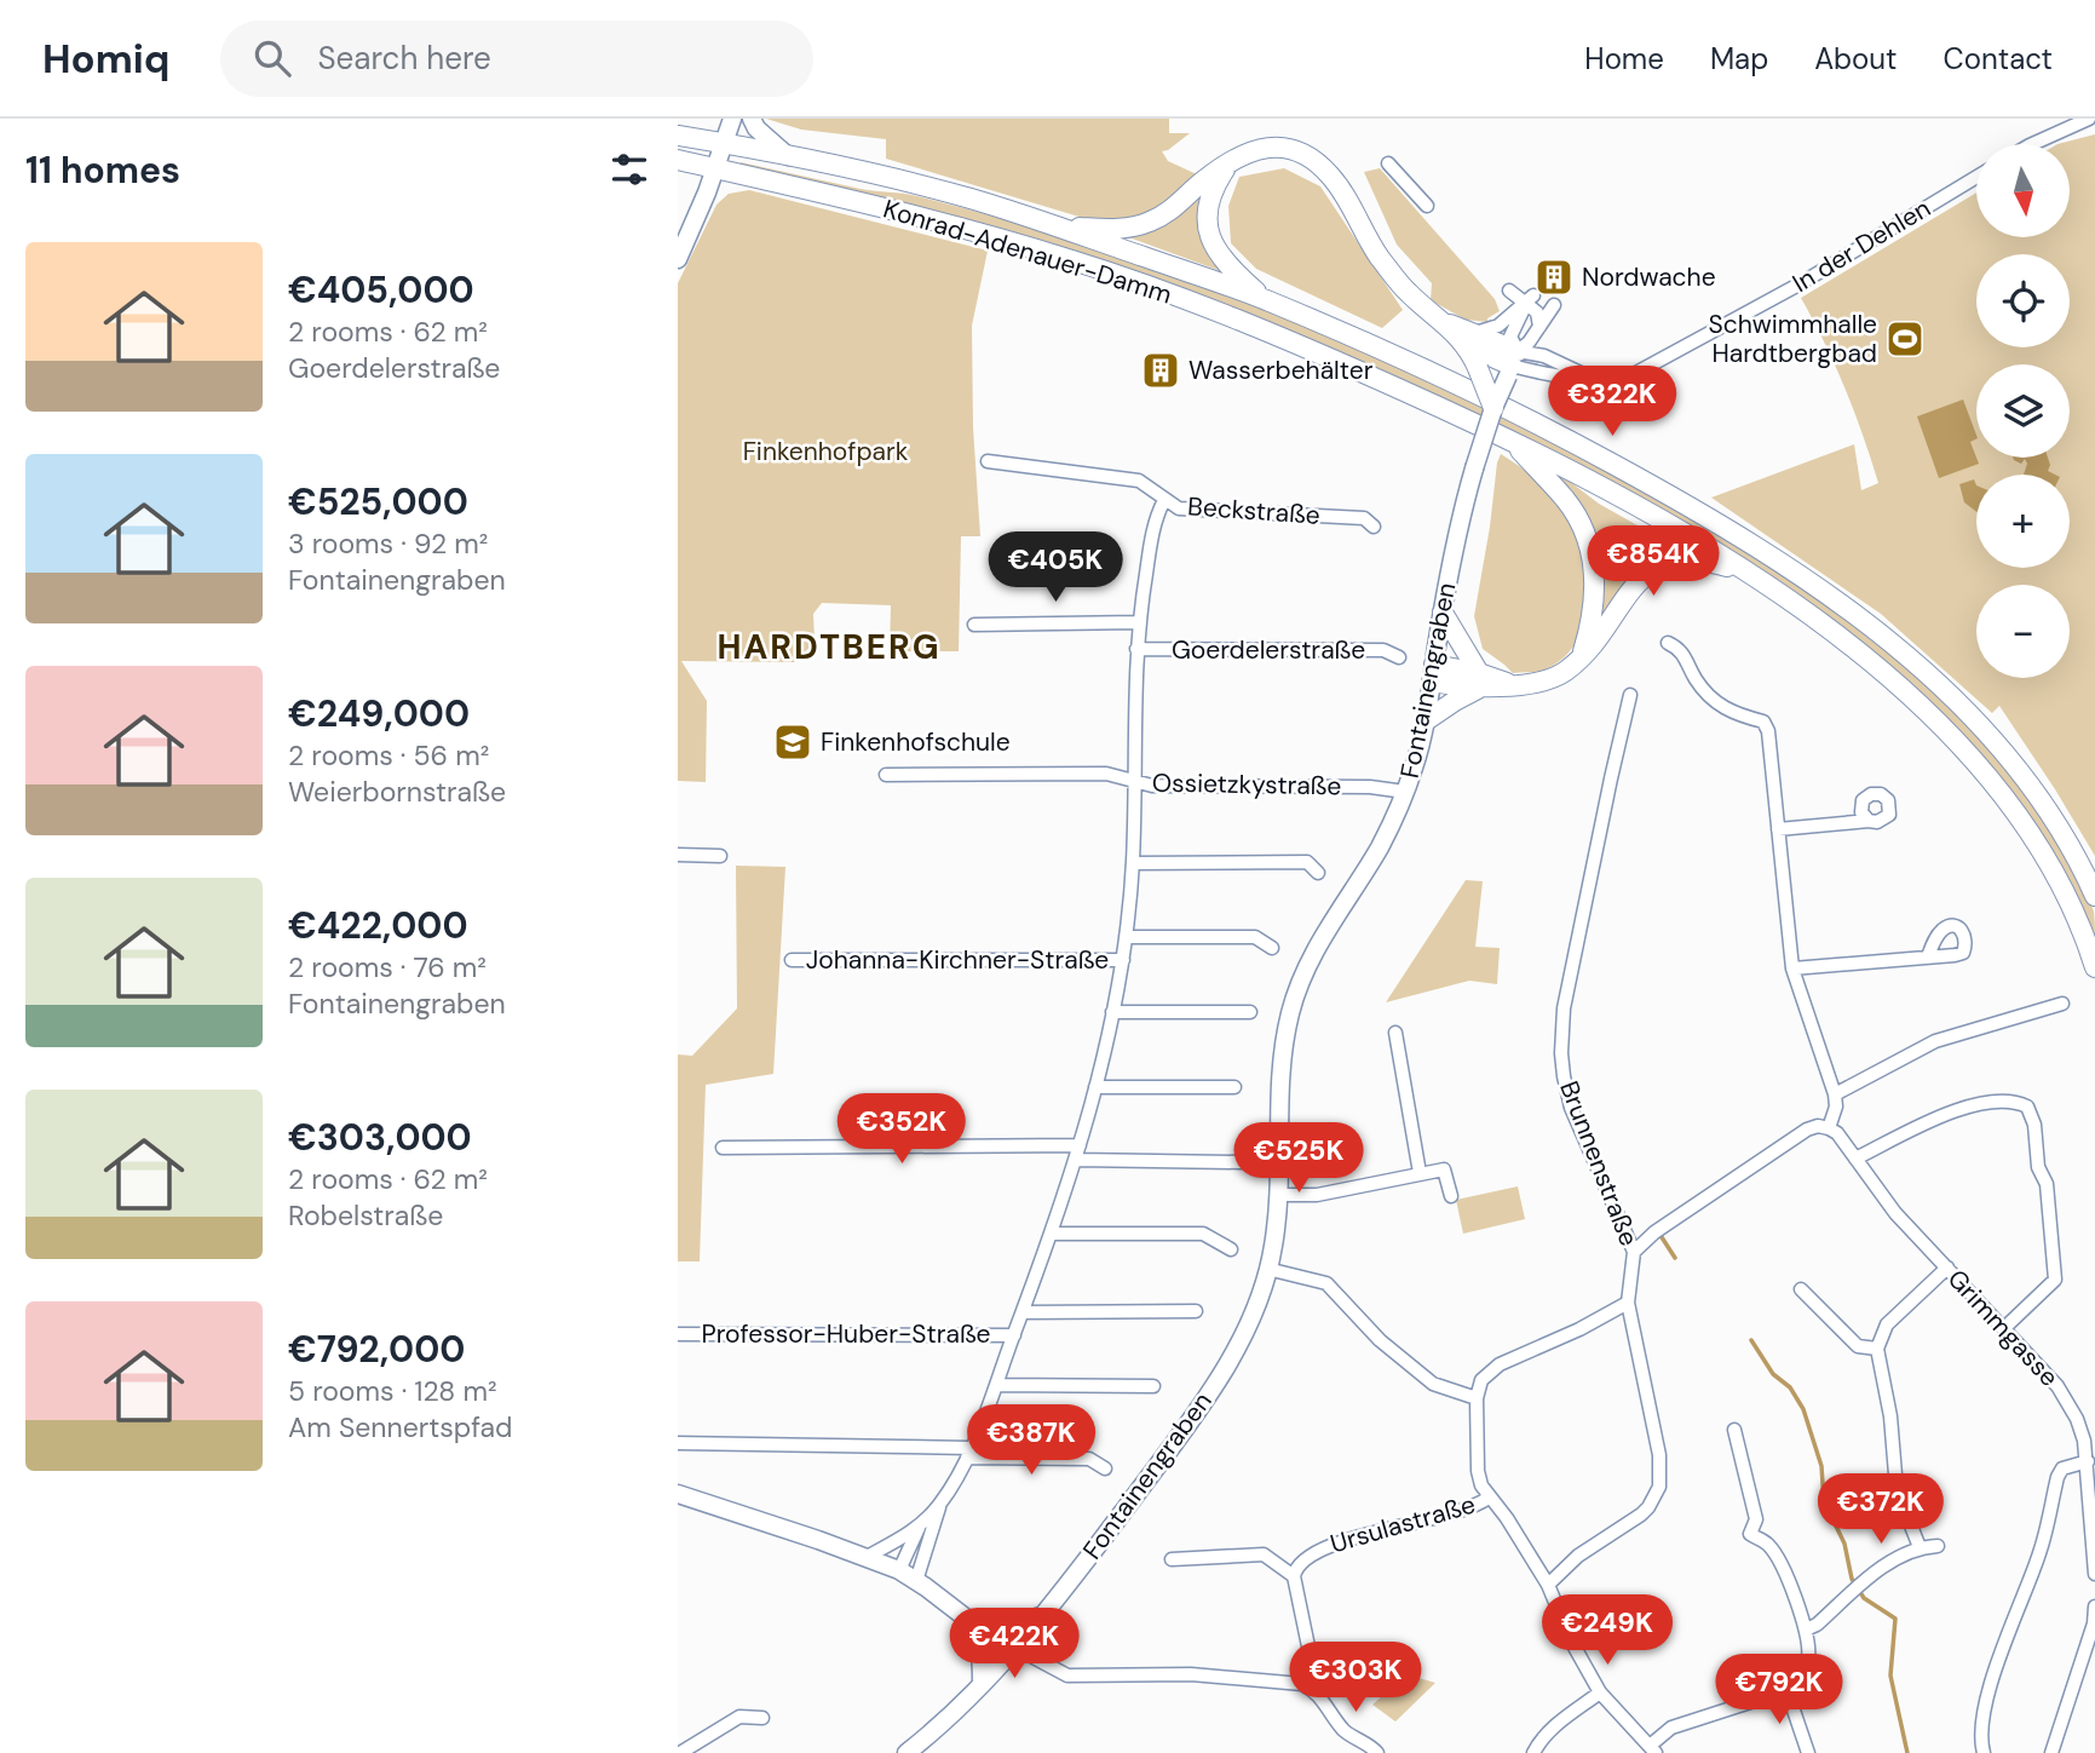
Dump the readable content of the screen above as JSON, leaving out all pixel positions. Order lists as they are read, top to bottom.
{
  "streets": {
    "main road": ["Konrad-Adenauer-Damm"],
    "street": [
      "In der Dehlen",
      "Beckstraße",
      "Goerdelerstraße",
      "Fontainengraben",
      "Ossietzkystraße",
      "Johanna-Kirchner-Straße",
      "Brunnenstraße",
      "Grimmgasse",
      "Professor-Huber-Straße",
      "Ursulastraße"
    ]
  },
  "crossings": [
    ["In der Dehlen", "Fontainengraben"],
    ["Beckstraße", "Goerdelerstraße"],
    ["Goerdelerstraße", "Ossietzkystraße"],
    ["Goerdelerstraße", "Johanna-Kirchner-Straße"],
    ["Goerdelerstraße", "Professor-Huber-Straße"],
    ["Fontainengraben", "Ossietzkystraße"]
  ],
  "districts": ["HARDTBERG"],
  "parks": ["Finkenhofpark"],
  "places": {
    "building": ["Nordwache", "Wasserbehälter"],
    "sports": ["Schwimmhalle Hardtbergbad"],
    "school or university": ["Finkenhofschule"]
  },
  "north": "bottom",
  "page": {
    "header": "Homiq",
    "search": "Search here",
    "nav": [
      "Home",
      "Map",
      "About",
      "Contact"
    ],
    "heading": "11 homes",
    "map_buttons": ["+", "−"],
    "list": [
      {
        "name": "€405,000",
        "note": "2 rooms · 62 m² · Goerdelerstraße"
      },
      {
        "name": "€525,000",
        "note": "3 rooms · 92 m² · Fontainengraben"
      },
      {
        "name": "€249,000",
        "note": "2 rooms · 56 m² · Weierbornstraße"
      },
      {
        "name": "€422,000",
        "note": "2 rooms · 76 m² · Fontainengraben"
      },
      {
        "name": "€303,000",
        "note": "2 rooms · 62 m² · Robelstraße"
      },
      {
        "name": "€792,000",
        "note": "5 rooms · 128 m² · Am Sennertspfad"
      }
    ],
    "price": [
      "€322K",
      "€854K",
      "€405K",
      "€352K",
      "€525K",
      "€387K",
      "€372K",
      "€249K",
      "€422K",
      "€303K",
      "€792K"
    ]
  }
}
